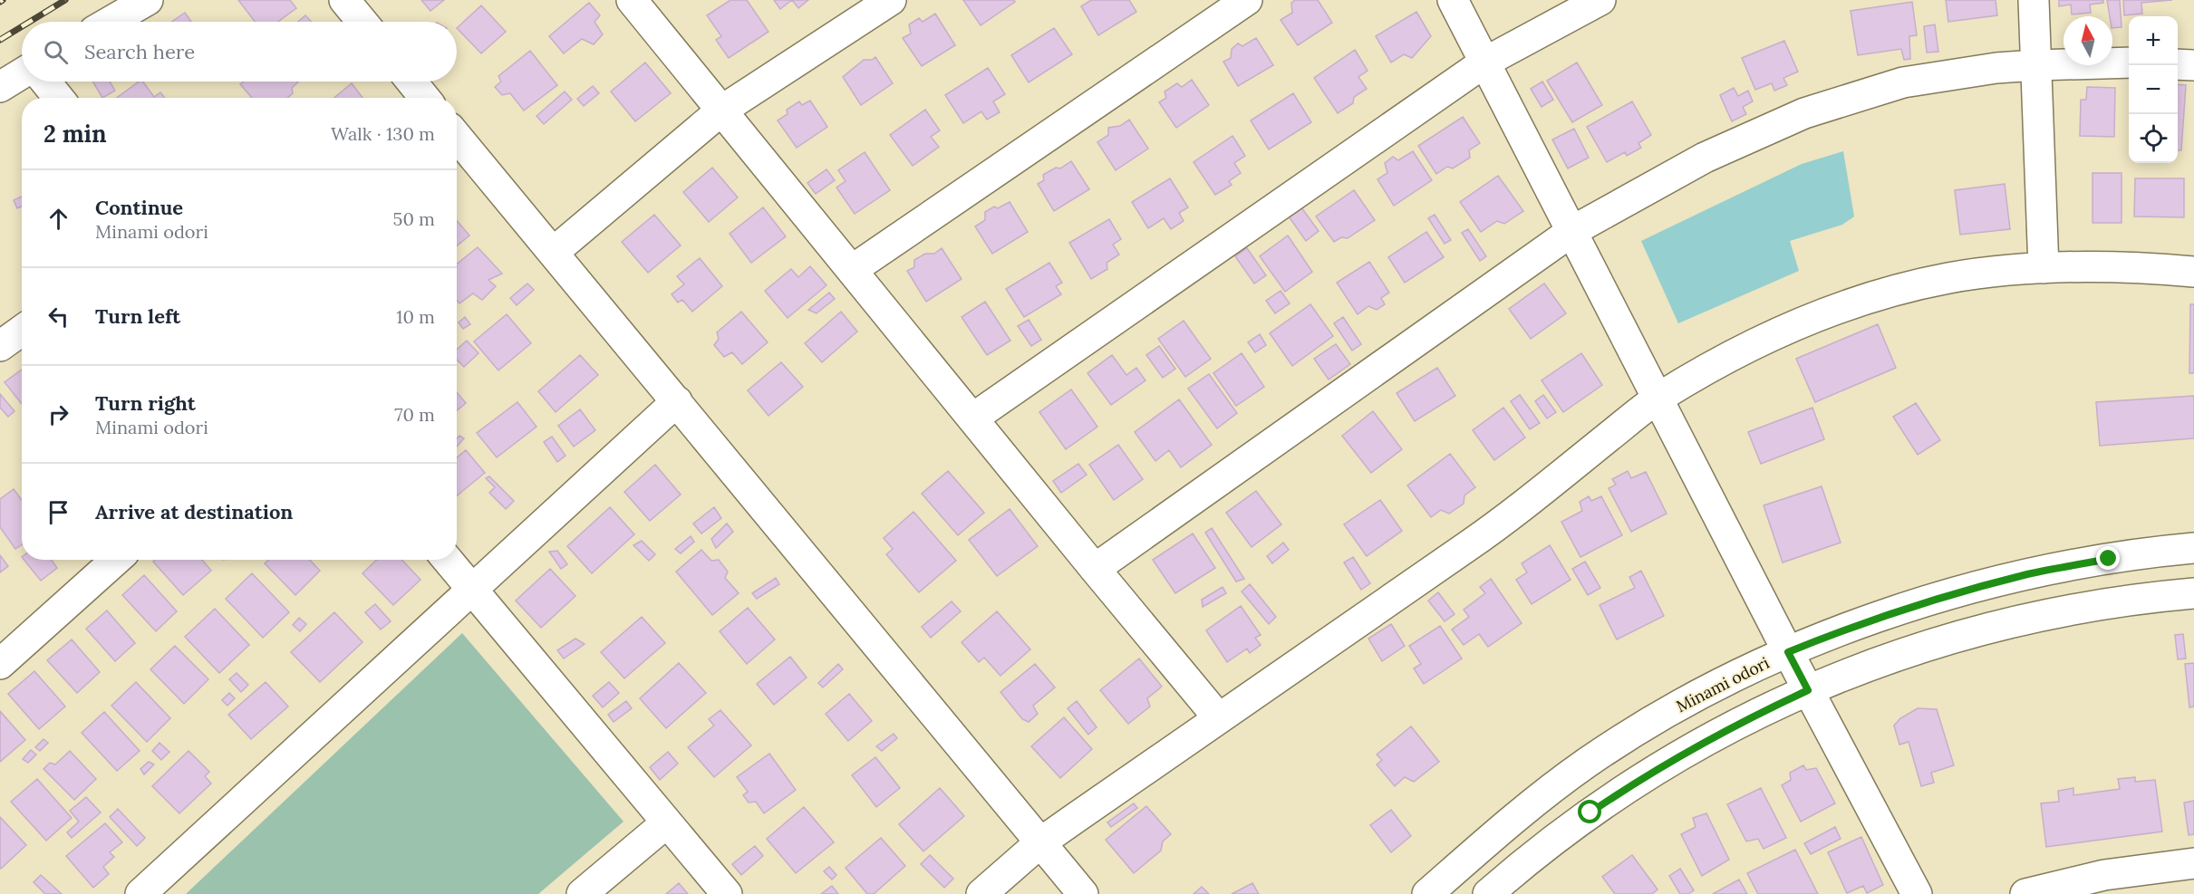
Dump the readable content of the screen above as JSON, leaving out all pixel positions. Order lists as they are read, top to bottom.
{
  "streets": {
    "street": ["Minami odori"]
  },
  "north": "top",
  "page": {
    "map_buttons": ["+", "−"],
    "search": "Search here",
    "heading": ["2 min", "Walk · 130 m"],
    "list": [
      ["Continue", "Minami odori", "50 m"],
      ["Turn left", "10 m"],
      ["Turn right", "Minami odori", "70 m"],
      "Arrive at destination"
    ]
  }
}
